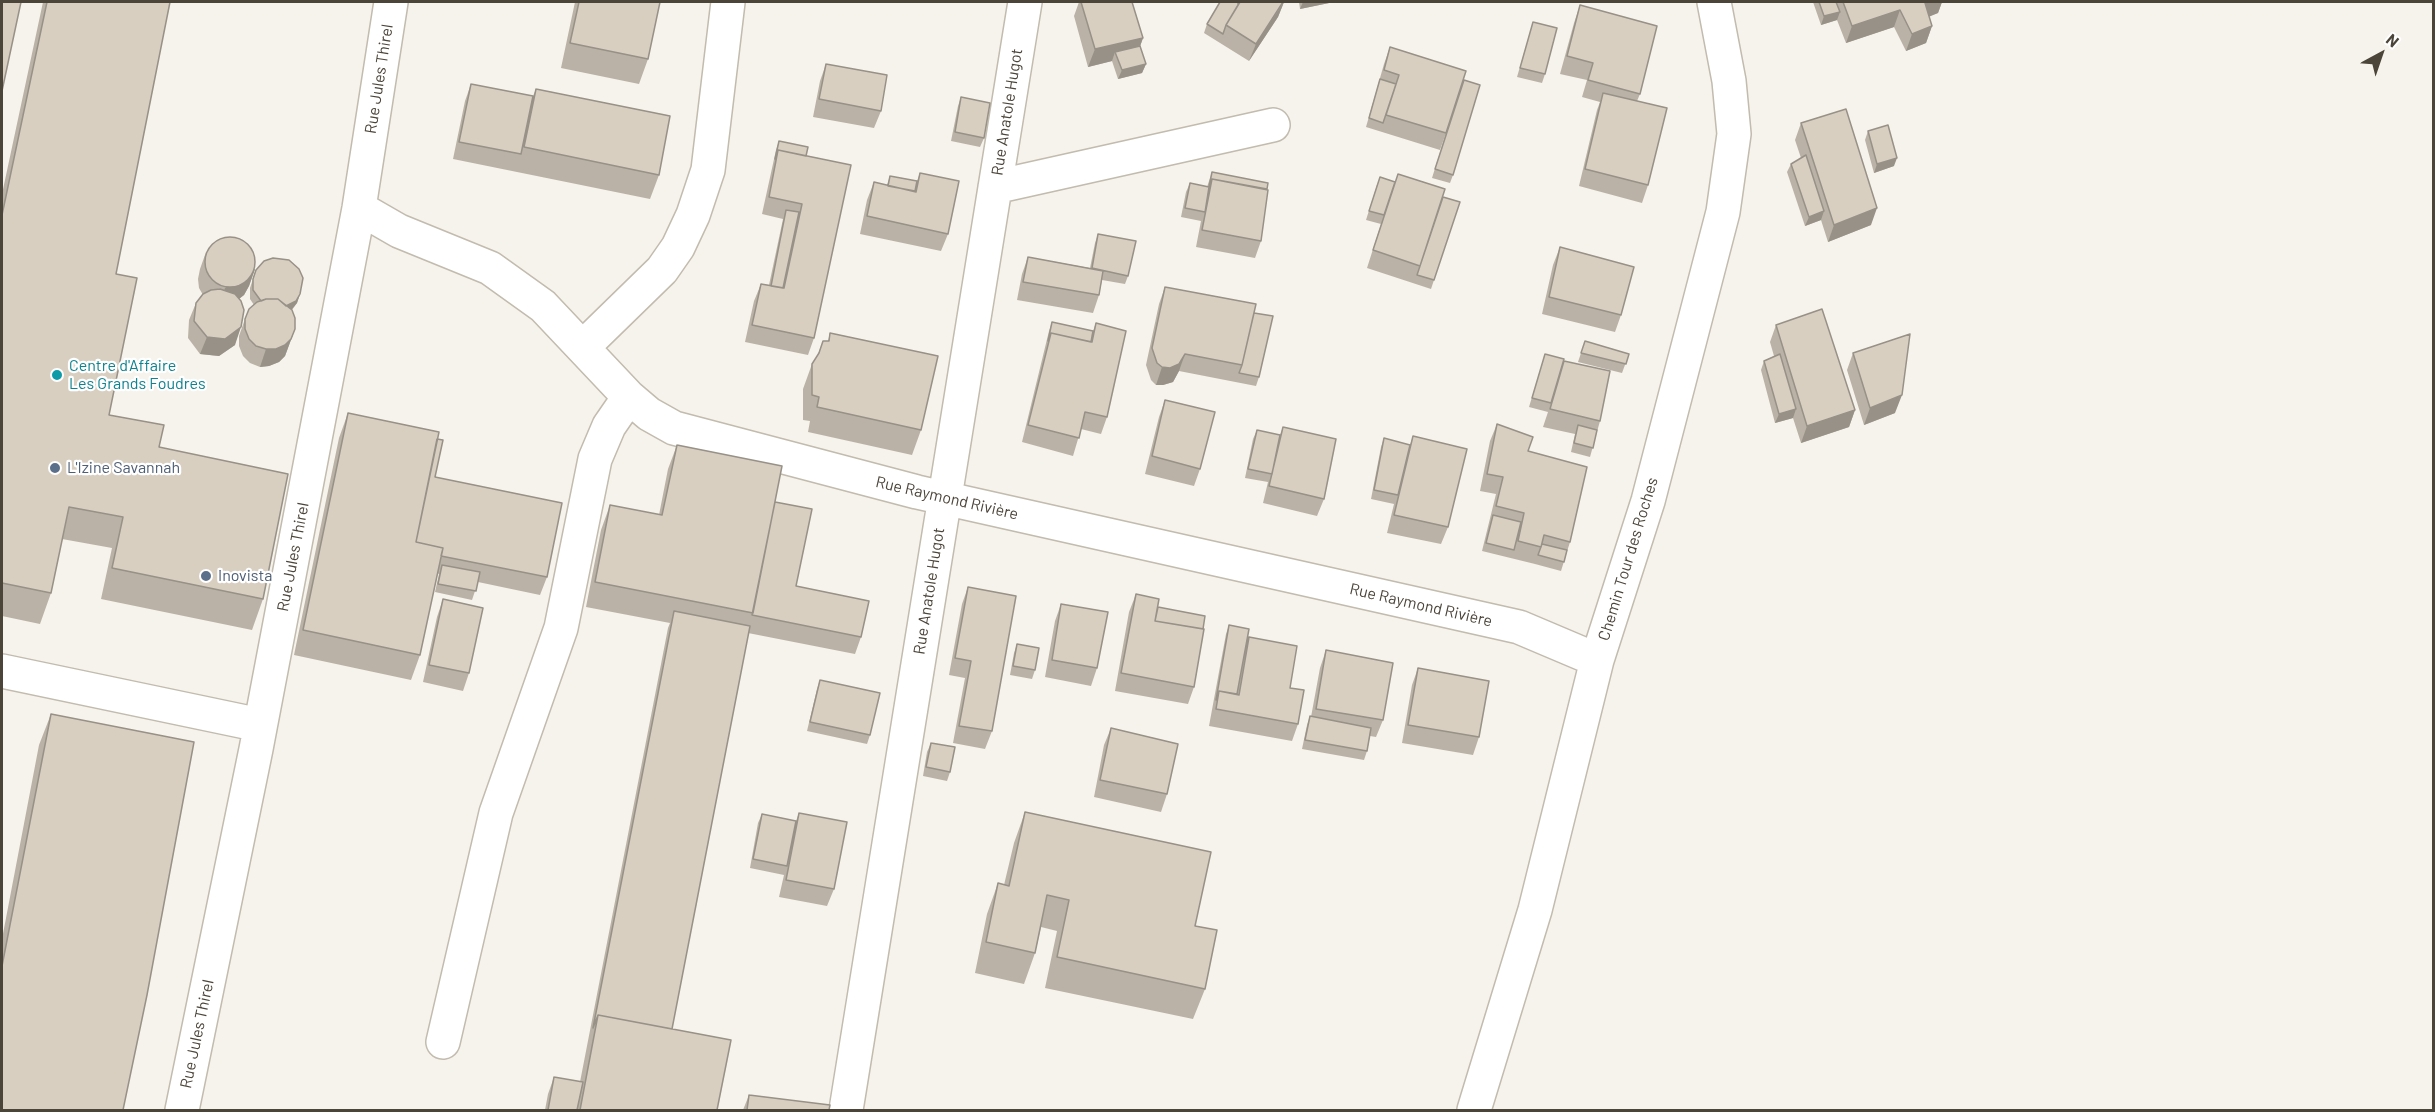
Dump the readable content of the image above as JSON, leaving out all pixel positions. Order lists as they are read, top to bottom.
{
  "streets": {
    "street": [
      "Rue Jules Thirel",
      "Rue Anatole Hugot",
      "Rue Raymond Rivière",
      "Chemin Tour des Roches"
    ]
  },
  "crossings": [
    ["Rue Jules Thirel", "Rue Raymond Rivière"],
    ["Rue Anatole Hugot", "Rue Raymond Rivière"],
    ["Rue Raymond Rivière", "Chemin Tour des Roches"]
  ],
  "places": ["Centre d'Affaire Les Grands Foudres", "L'Izine Savannah", "Inovista"],
  "north": "top right"
}
